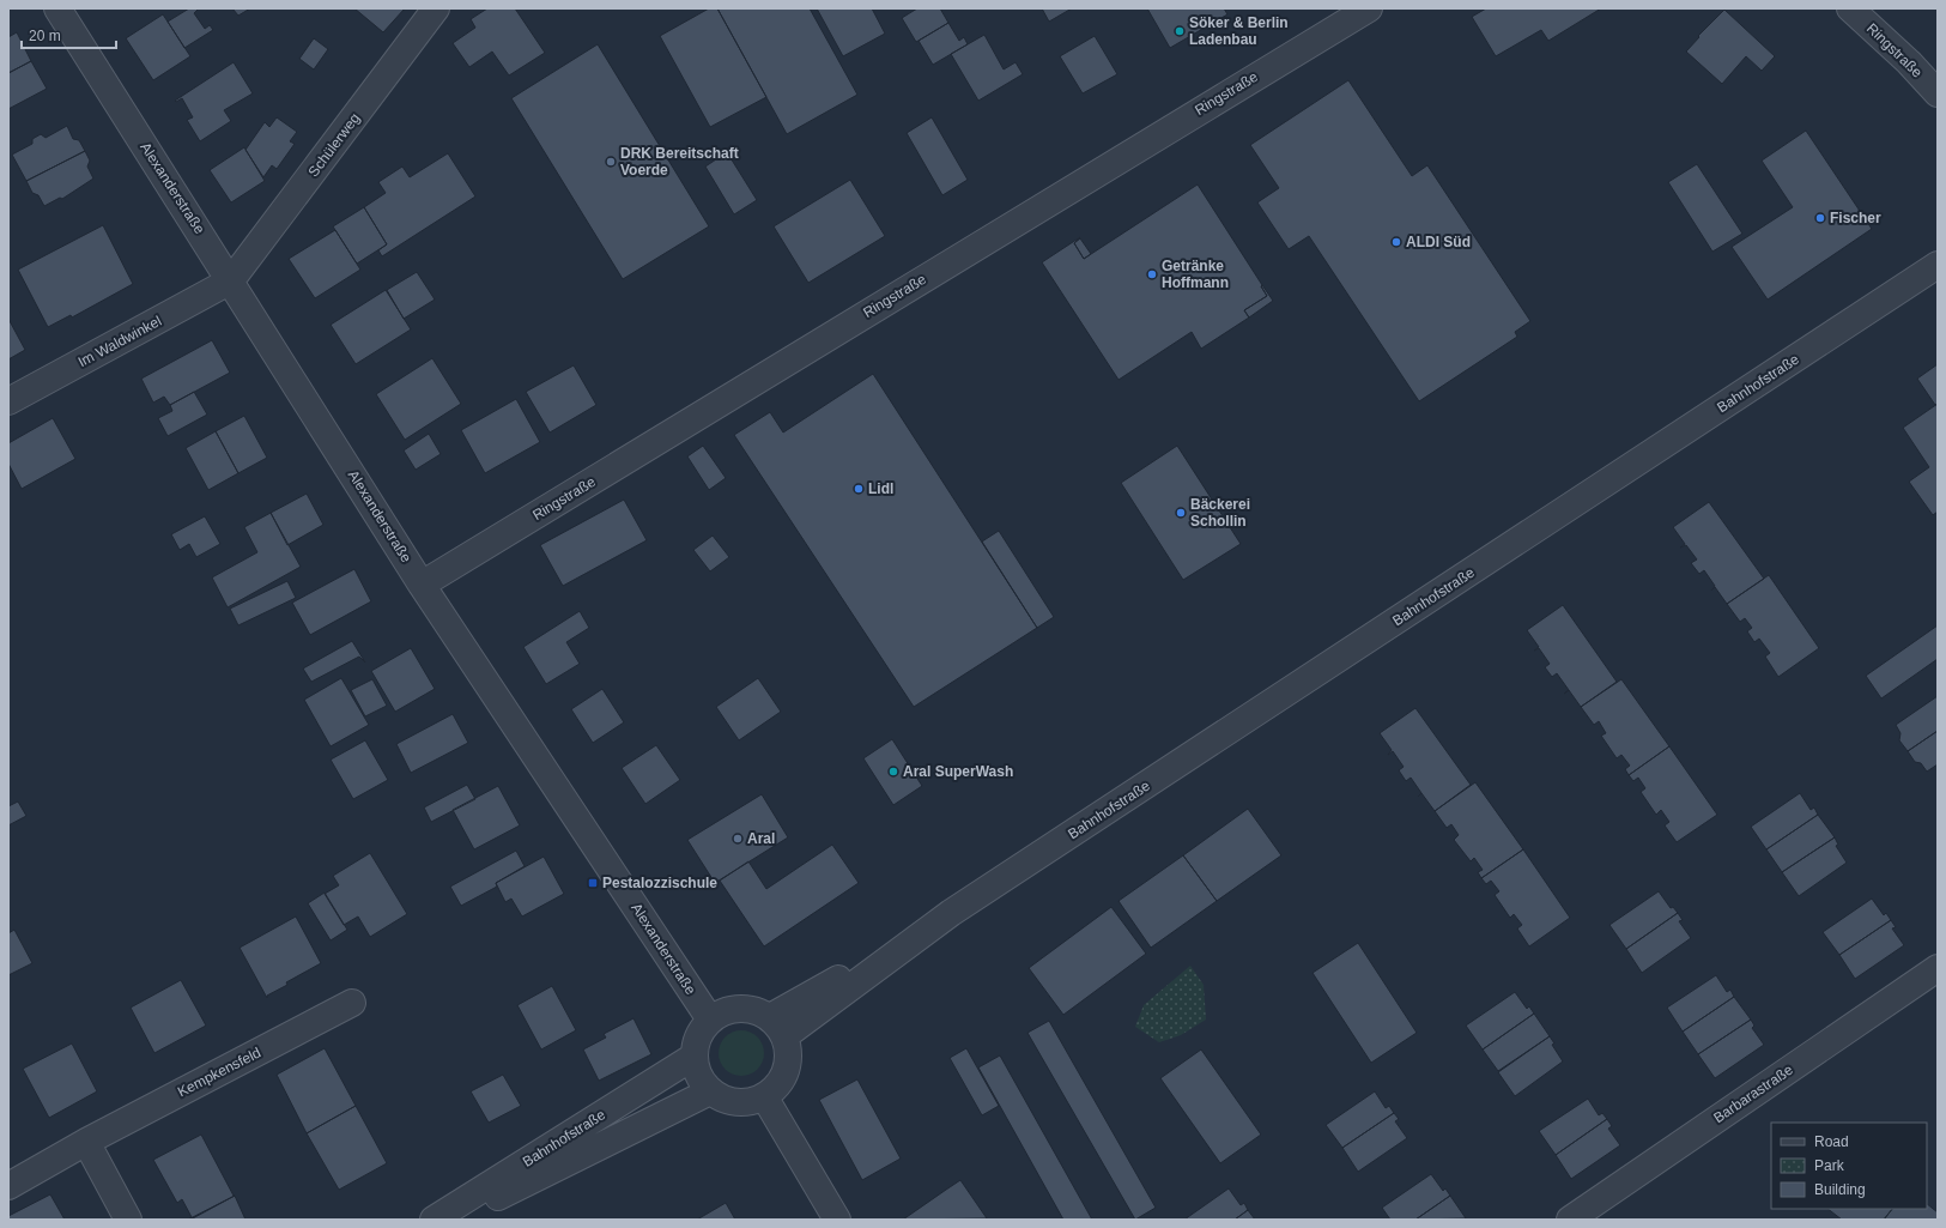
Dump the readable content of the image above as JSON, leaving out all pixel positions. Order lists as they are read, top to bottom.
{
  "streets": {
    "street": [
      "Ringstraße",
      "Schülerweg",
      "Alexanderstraße",
      "Im Waldwinkel",
      "Bahnhofstraße",
      "Kempkensfeld",
      "Barbarastraße"
    ]
  },
  "crossings": [
    ["Ringstraße", "Alexanderstraße"],
    ["Schülerweg", "Alexanderstraße"],
    ["Schülerweg", "Im Waldwinkel"],
    ["Alexanderstraße", "Im Waldwinkel"],
    ["Alexanderstraße", "Bahnhofstraße"]
  ],
  "places": {
    "other": [
      "Söker & Berlin Ladenbau",
      "DRK Bereitschaft Voerde",
      "Fischer",
      "ALDI Süd",
      "Getränke Hoffmann",
      "Lidl",
      "Bäckerei Schollin",
      "Aral SuperWash",
      "Aral"
    ],
    "transit": ["Pestalozzischule"]
  },
  "legend": ["Road", "Park", "Building"],
  "scale_bar": "20 m"
}
